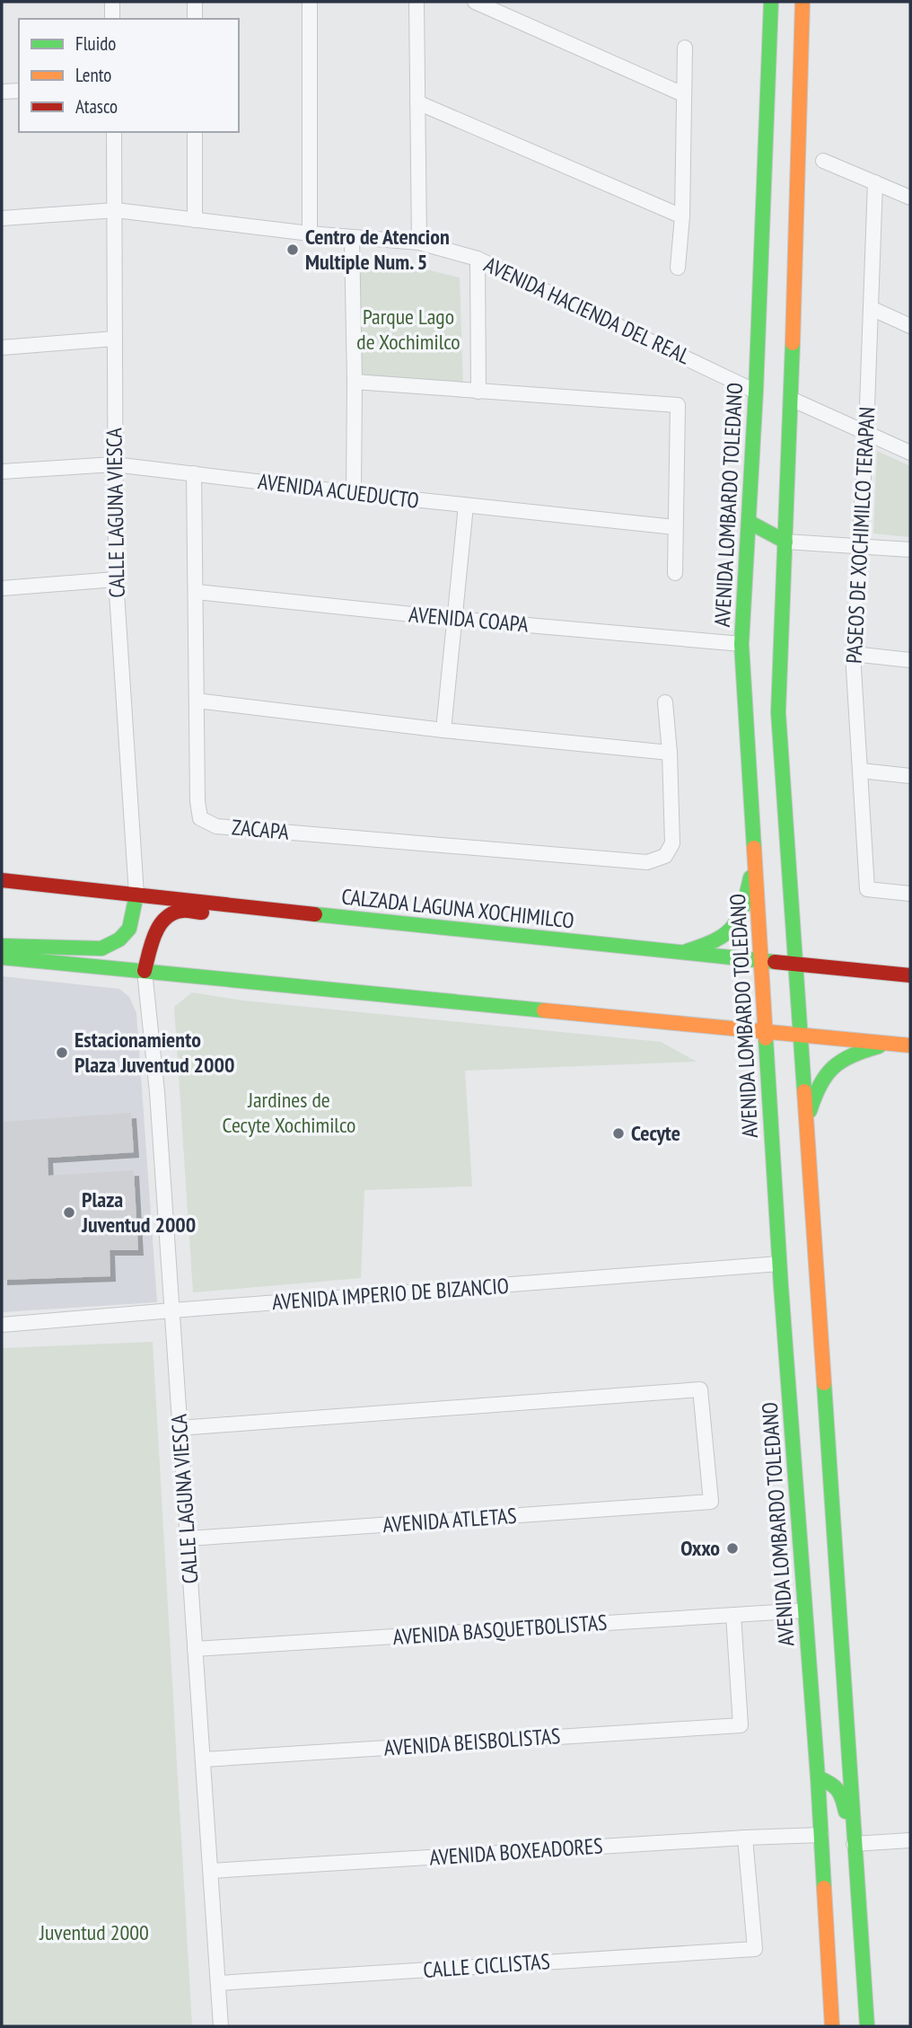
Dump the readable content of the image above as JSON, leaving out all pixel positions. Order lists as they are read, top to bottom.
{
  "streets": {
    "main road": ["AVENIDA LOMBARDO TOLEDANO", "CALZADA LAGUNA XOCHIMILCO"],
    "street": [
      "AVENIDA HACIENDA DEL REAL",
      "AVENIDA ACUEDUCTO",
      "CALLE LAGUNA VIESCA",
      "PASEOS DE XOCHIMILCO TERAPAN",
      "AVENIDA COAPA",
      "ZACAPA",
      "AVENIDA IMPERIO DE BIZANCIO",
      "AVENIDA ATLETAS",
      "AVENIDA BASQUETBOLISTAS",
      "AVENIDA BEISBOLISTAS",
      "AVENIDA BOXEADORES",
      "CALLE CICLISTAS"
    ]
  },
  "crossings": [
    ["AVENIDA HACIENDA DEL REAL", "AVENIDA LOMBARDO TOLEDANO"],
    ["AVENIDA HACIENDA DEL REAL", "CALLE LAGUNA VIESCA"],
    ["AVENIDA ACUEDUCTO", "CALLE LAGUNA VIESCA"],
    ["AVENIDA ACUEDUCTO", "ZACAPA"],
    ["AVENIDA LOMBARDO TOLEDANO", "AVENIDA COAPA"],
    ["AVENIDA LOMBARDO TOLEDANO", "CALZADA LAGUNA XOCHIMILCO"],
    ["AVENIDA LOMBARDO TOLEDANO", "AVENIDA IMPERIO DE BIZANCIO"],
    ["AVENIDA LOMBARDO TOLEDANO", "AVENIDA BASQUETBOLISTAS"],
    ["AVENIDA LOMBARDO TOLEDANO", "AVENIDA BOXEADORES"],
    ["CALLE LAGUNA VIESCA", "CALZADA LAGUNA XOCHIMILCO"],
    ["CALLE LAGUNA VIESCA", "AVENIDA IMPERIO DE BIZANCIO"],
    ["CALLE LAGUNA VIESCA", "AVENIDA ATLETAS"],
    ["CALLE LAGUNA VIESCA", "AVENIDA BASQUETBOLISTAS"],
    ["CALLE LAGUNA VIESCA", "AVENIDA BEISBOLISTAS"],
    ["CALLE LAGUNA VIESCA", "AVENIDA BOXEADORES"],
    ["CALLE LAGUNA VIESCA", "CALLE CICLISTAS"],
    ["AVENIDA COAPA", "ZACAPA"],
    ["AVENIDA BASQUETBOLISTAS", "AVENIDA BEISBOLISTAS"],
    ["AVENIDA BOXEADORES", "CALLE CICLISTAS"]
  ],
  "parks": ["Parque Lago de Xochimilco", "Jardines de Cecyte Xochimilco", "Juventud 2000"],
  "places": [
    "Centro de Atencion Multiple Num. 5",
    "Estacionamiento Plaza Juventud 2000",
    "Cecyte",
    "Plaza Juventud 2000",
    "Oxxo"
  ],
  "legend": ["Fluido", "Lento", "Atasco"]
}
